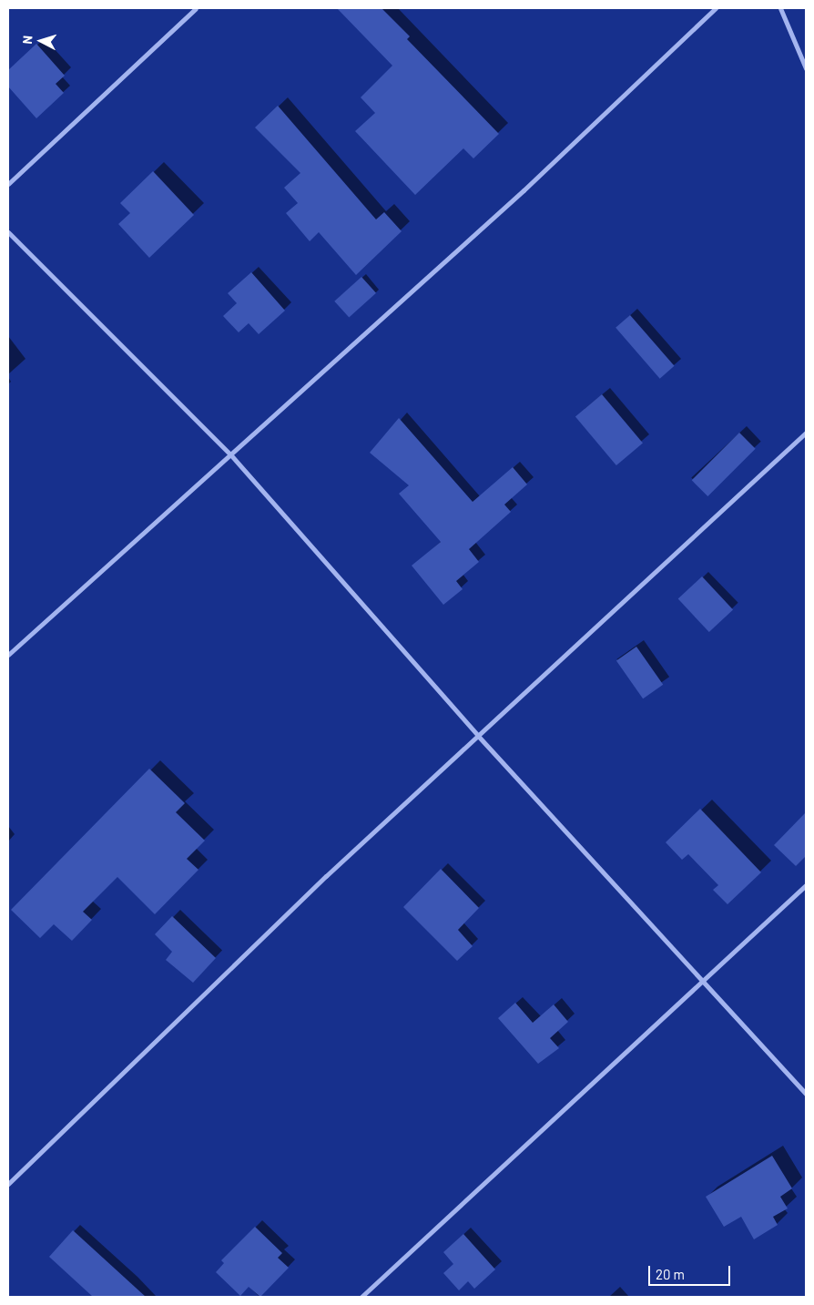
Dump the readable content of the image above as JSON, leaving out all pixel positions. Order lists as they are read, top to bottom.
{
  "scale_bar": "20 m",
  "north": "left"
}
